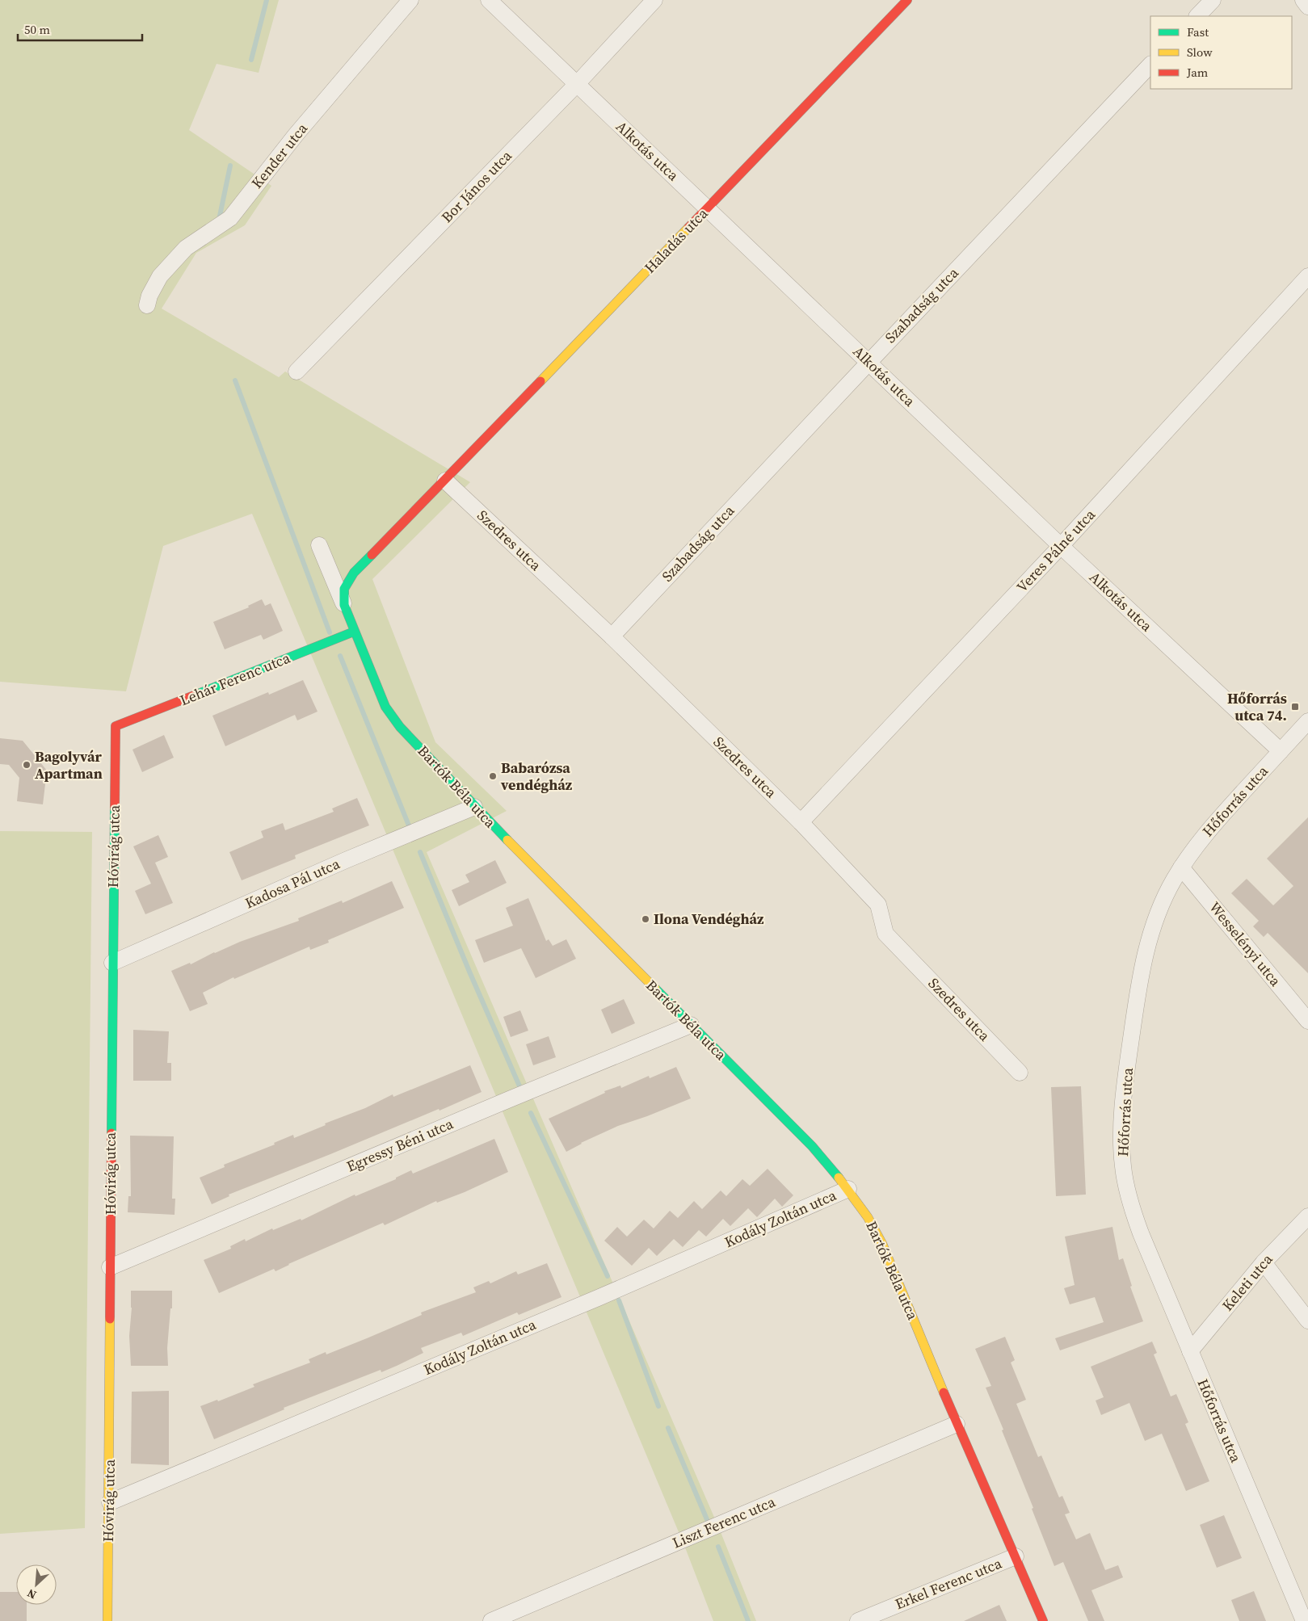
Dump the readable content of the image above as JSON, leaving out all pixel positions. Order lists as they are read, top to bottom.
{
  "streets": {
    "street": [
      "Alkotás utca",
      "Kender utca",
      "Bor János utca",
      "Haladás utca",
      "Szabadság utca",
      "Szedres utca",
      "Veres Pálné utca",
      "Lehár Ferenc utca",
      "Bartók Béla utca",
      "Hőforrás utca",
      "Hóvirág utca",
      "Kadosa Pál utca",
      "Wesselényi utca",
      "Egressy Béni utca",
      "Kodály Zoltán utca",
      "Keleti utca",
      "Liszt Ferenc utca",
      "Erkel Ferenc utca"
    ]
  },
  "crossings": [
    ["Alkotás utca", "Bor János utca"],
    ["Alkotás utca", "Haladás utca"],
    ["Alkotás utca", "Szabadság utca"],
    ["Alkotás utca", "Veres Pálné utca"],
    ["Alkotás utca", "Hőforrás utca"],
    ["Haladás utca", "Szedres utca"],
    ["Haladás utca", "Bartók Béla utca"],
    ["Szabadság utca", "Szedres utca"],
    ["Szedres utca", "Veres Pálné utca"],
    ["Szedres utca", "Bartók Béla utca"],
    ["Lehár Ferenc utca", "Bartók Béla utca"],
    ["Lehár Ferenc utca", "Hóvirág utca"],
    ["Bartók Béla utca", "Kadosa Pál utca"],
    ["Bartók Béla utca", "Egressy Béni utca"],
    ["Bartók Béla utca", "Kodály Zoltán utca"],
    ["Bartók Béla utca", "Liszt Ferenc utca"],
    ["Bartók Béla utca", "Erkel Ferenc utca"],
    ["Hőforrás utca", "Wesselényi utca"],
    ["Hőforrás utca", "Keleti utca"],
    ["Hóvirág utca", "Kadosa Pál utca"],
    ["Hóvirág utca", "Egressy Béni utca"],
    ["Hóvirág utca", "Kodály Zoltán utca"]
  ],
  "places": {
    "transit": ["Hőforrás utca 74."],
    "other": ["Bagolyvár Apartman", "Babarózsa vendégház", "Ilona Vendégház"]
  },
  "legend": ["Fast", "Slow", "Jam"],
  "scale_bar": "50 m",
  "north": "bottom left"
}
